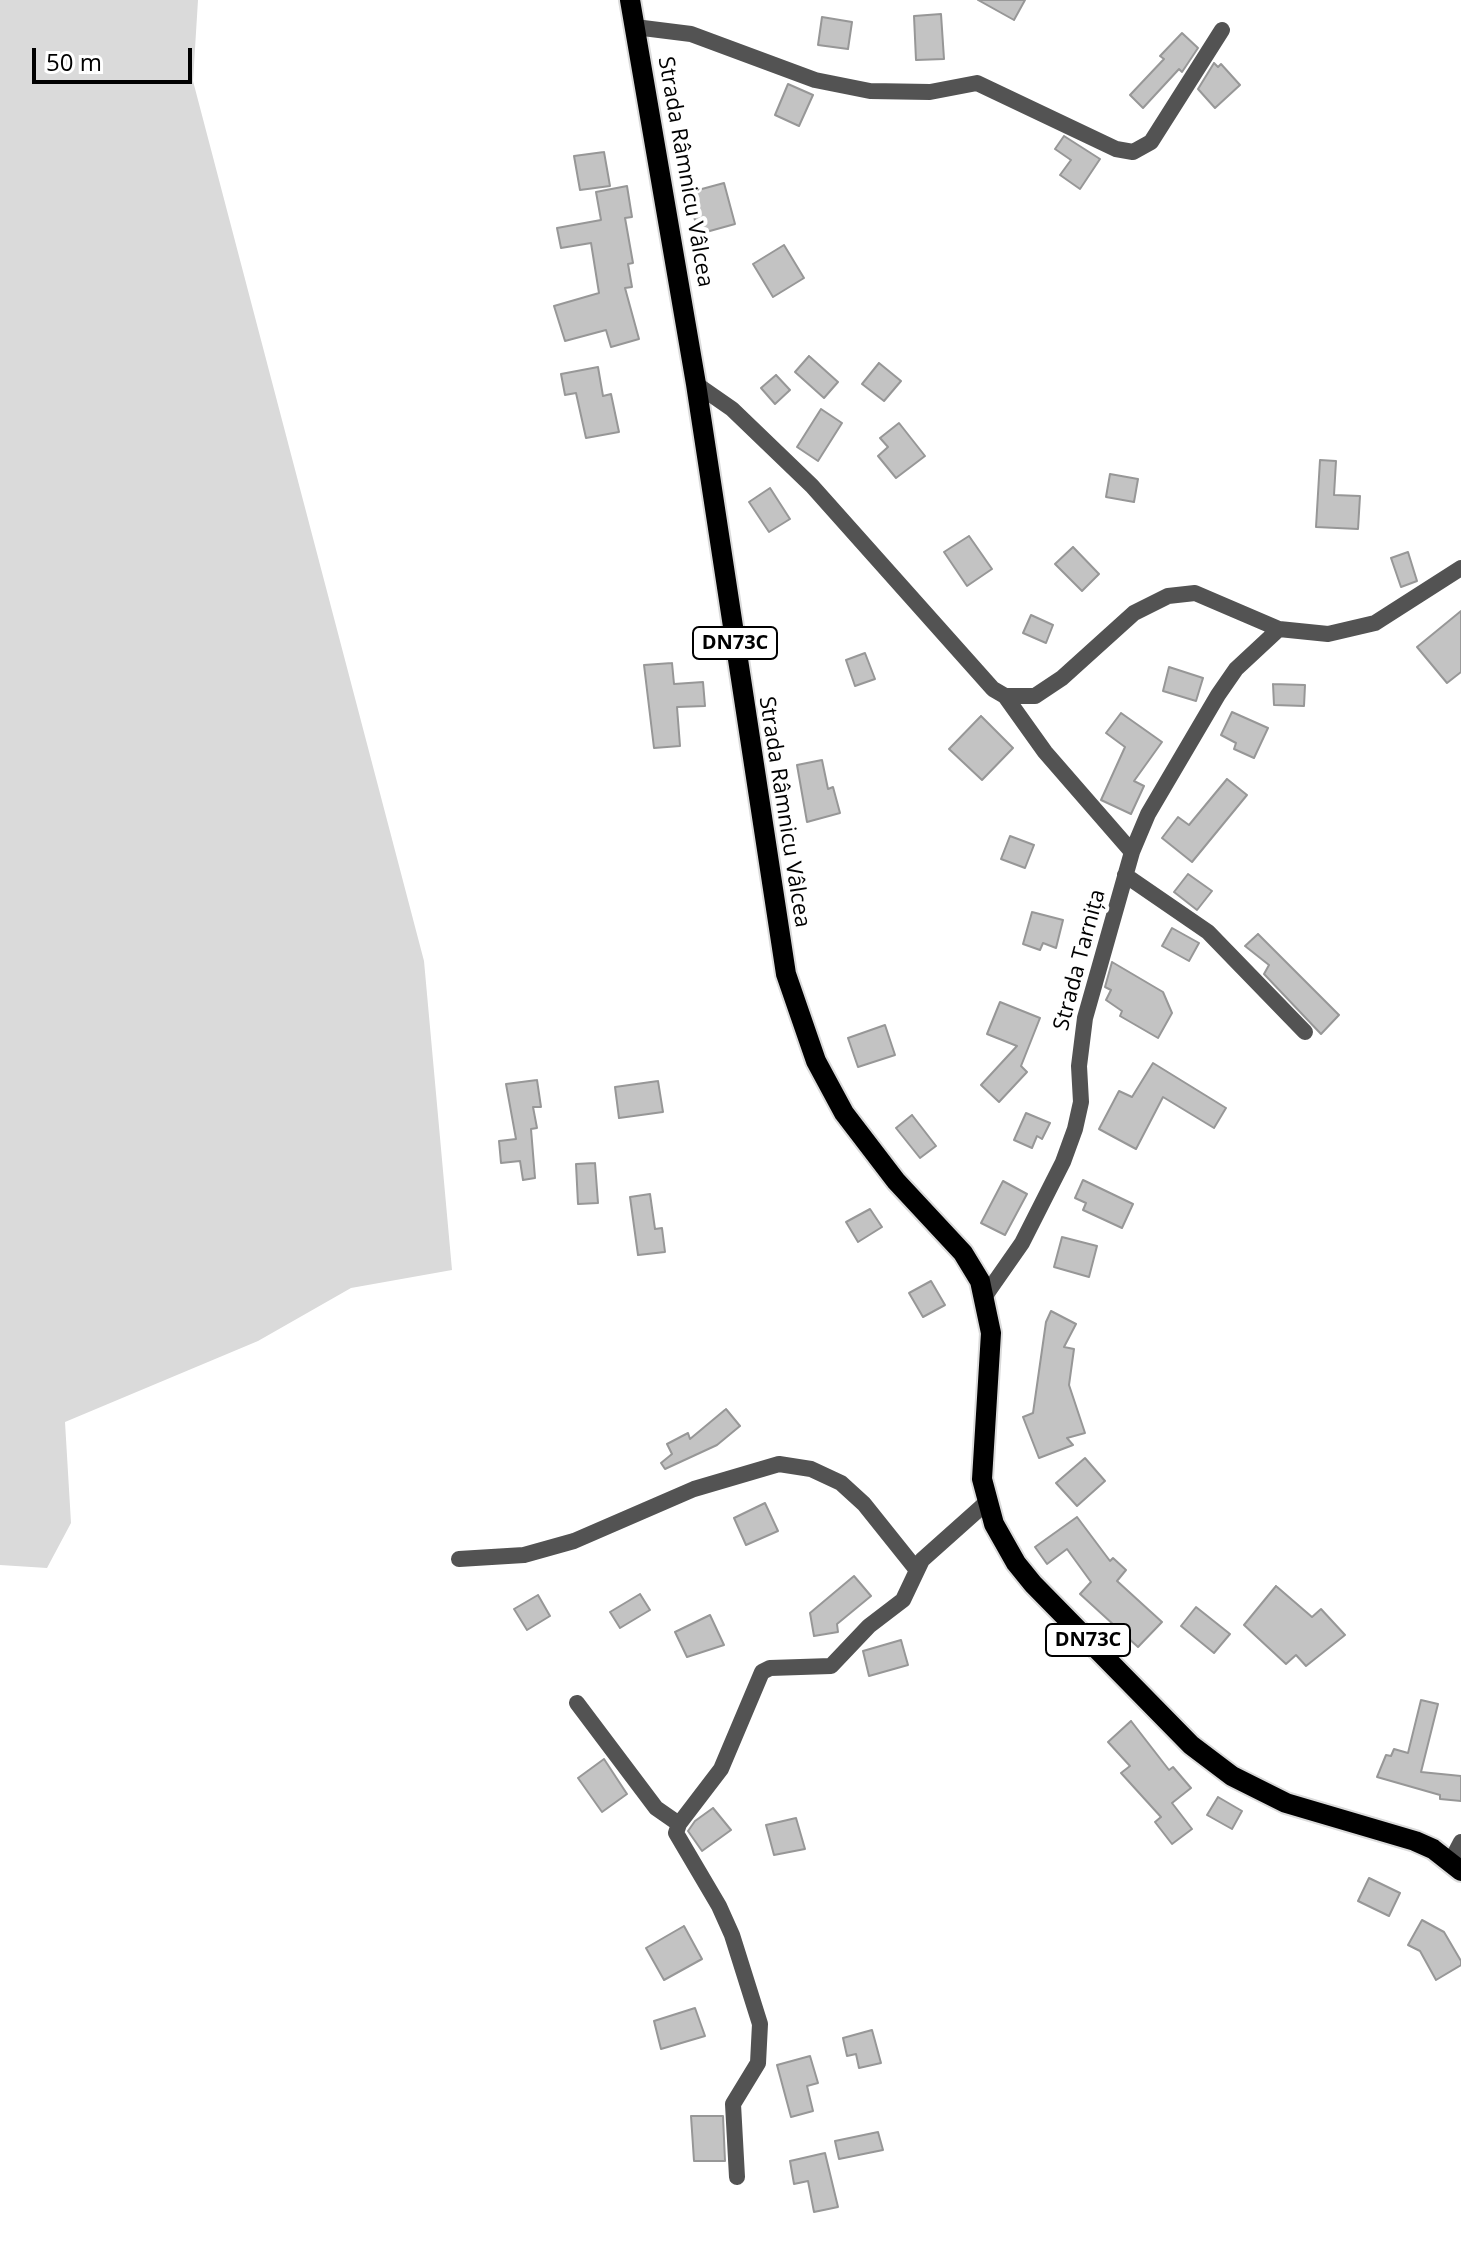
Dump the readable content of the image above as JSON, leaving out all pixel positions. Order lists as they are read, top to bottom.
{
  "streets": {
    "main road": ["Strada Râmnicu Vâlcea", "DN73C"],
    "street": ["Strada Tarnița"]
  },
  "crossings": [
    ["Strada Râmnicu Vâlcea", "Strada Tarnița"]
  ],
  "scale_bar": "50 m"
}
